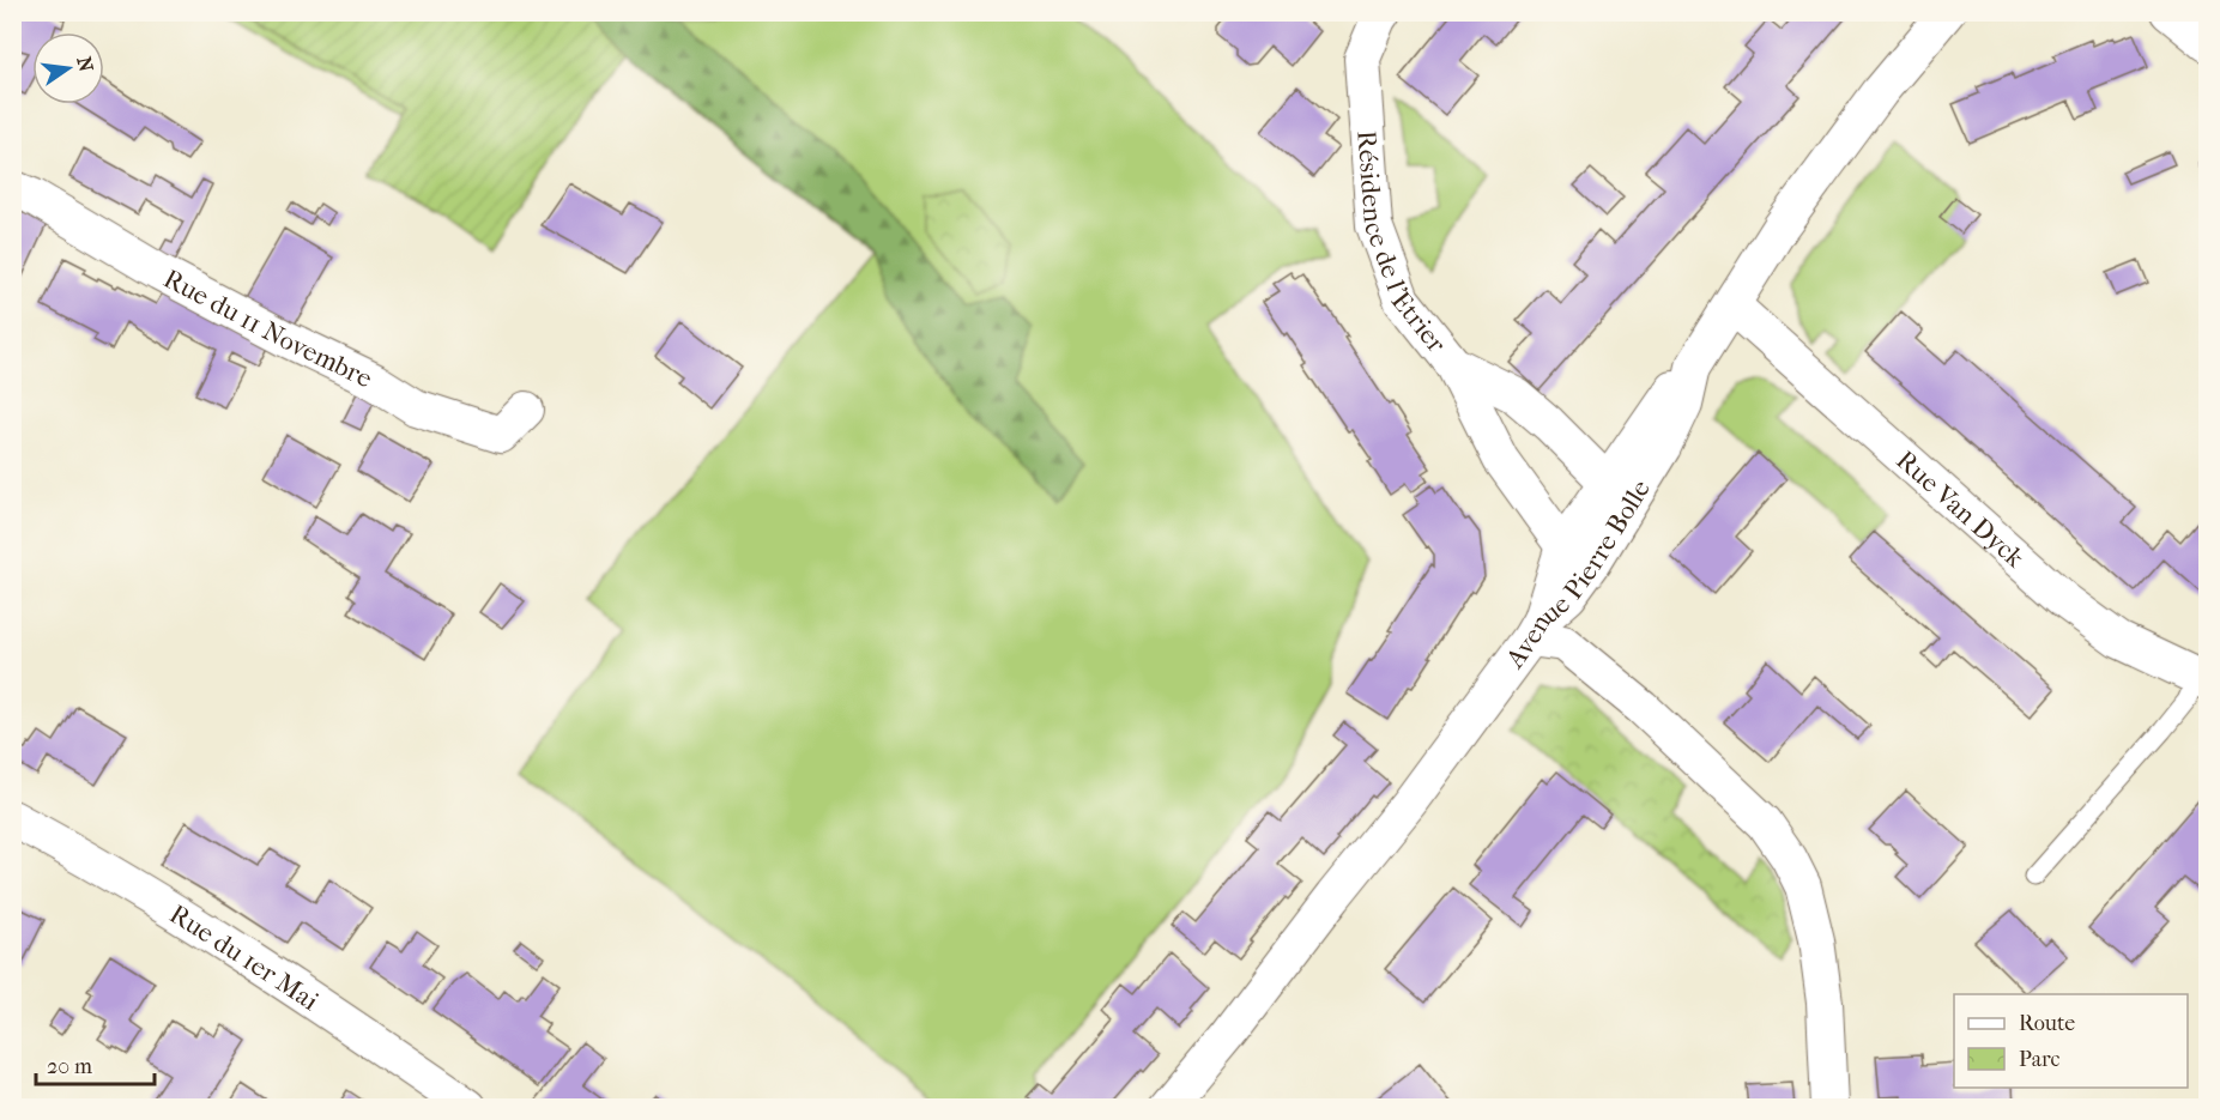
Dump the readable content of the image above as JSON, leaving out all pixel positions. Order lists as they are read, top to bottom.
{
  "streets": {
    "street": [
      "Résidence de l'Etrier",
      "Rue du 11 Novembre",
      "Rue Van Dyck",
      "Avenue Pierre Bolle",
      "Rue du 1er Mai"
    ]
  },
  "crossings": [
    ["Résidence de l'Etrier", "Avenue Pierre Bolle"],
    ["Rue Van Dyck", "Avenue Pierre Bolle"]
  ],
  "legend": ["Route", "Parc"],
  "scale_bar": "20 m",
  "north": "right"
}
